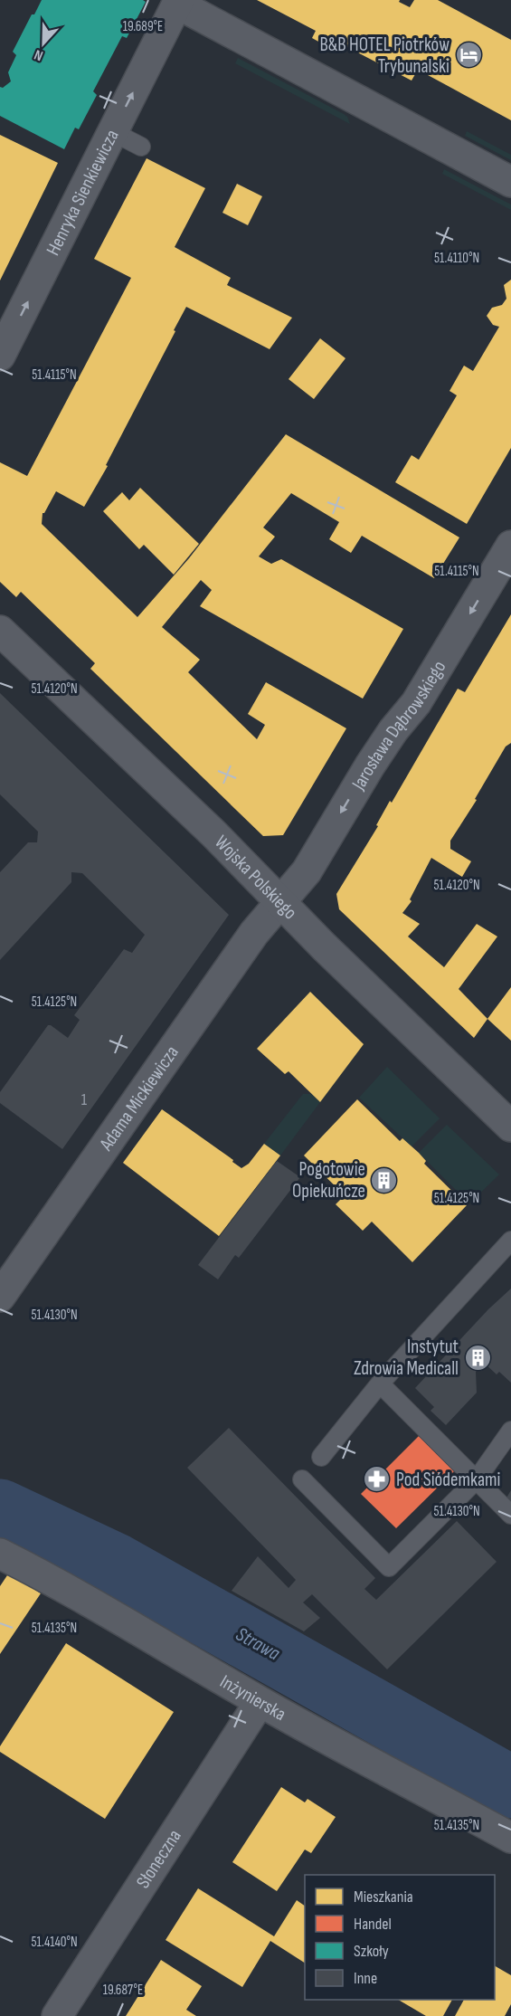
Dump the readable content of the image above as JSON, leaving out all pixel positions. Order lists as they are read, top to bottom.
{
  "streets": {
    "street": [
      "Henryka Sienkiewicza",
      "Jarosława Dąbrowskiego",
      "Wojska Polskiego",
      "Adama Mickiewicza",
      "Inżynierska",
      "Słoneczna"
    ]
  },
  "crossings": [
    ["Jarosława Dąbrowskiego", "Wojska Polskiego"],
    ["Jarosława Dąbrowskiego", "Adama Mickiewicza"],
    ["Wojska Polskiego", "Adama Mickiewicza"],
    ["Inżynierska", "Słoneczna"]
  ],
  "one_way": ["Henryka Sienkiewicza", "Jarosława Dąbrowskiego"],
  "water": ["Strawa"],
  "places": {
    "hotel": ["B&B HOTEL Piotrków Trybunalski"],
    "building": ["Pogotowie Opiekuńcze", "Instytut Zdrowia Medicall"],
    "pharmacy": ["Pod Siódemkami"]
  },
  "house_numbers": ["1"],
  "legend": [
    "Mieszkania",
    "Handel",
    "Szkoły",
    "Inne"
  ],
  "north": "bottom",
  "coordinates": [
    "19.689°E",
    "51.4110°N",
    "51.4115°N",
    "51.4120°N",
    "51.4125°N",
    "51.4130°N",
    "51.4135°N",
    "51.4140°N",
    "19.687°E"
  ]
}
